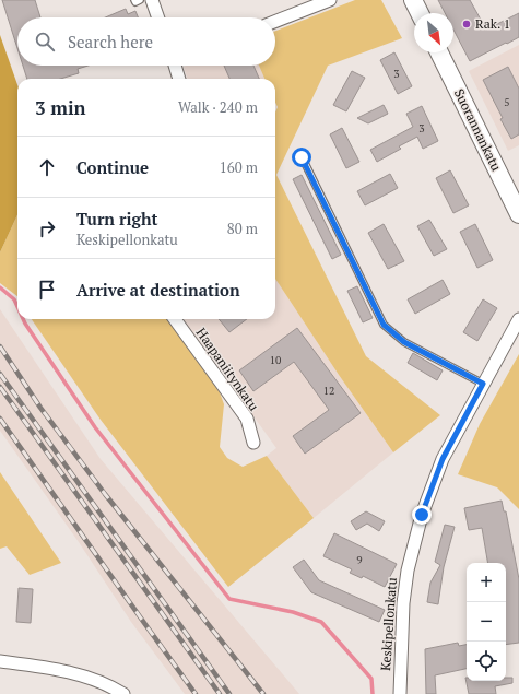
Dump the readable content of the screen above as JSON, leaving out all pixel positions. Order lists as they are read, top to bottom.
{
  "streets": {
    "street": ["Suorannankatu", "Haapaniitynkatu", "Keskipellonkatu"]
  },
  "places": ["Rak. 1"],
  "house_numbers": [
    "3",
    "5",
    "3",
    "10",
    "12",
    "9"
  ],
  "north": "bottom right",
  "page": {
    "search": "Search here",
    "heading": ["3 min", "Walk · 240 m"],
    "list": [
      ["Continue", "160 m"],
      ["Turn right", "Keskipellonkatu", "80 m"],
      "Arrive at destination"
    ],
    "map_buttons": ["+", "−"]
  }
}
